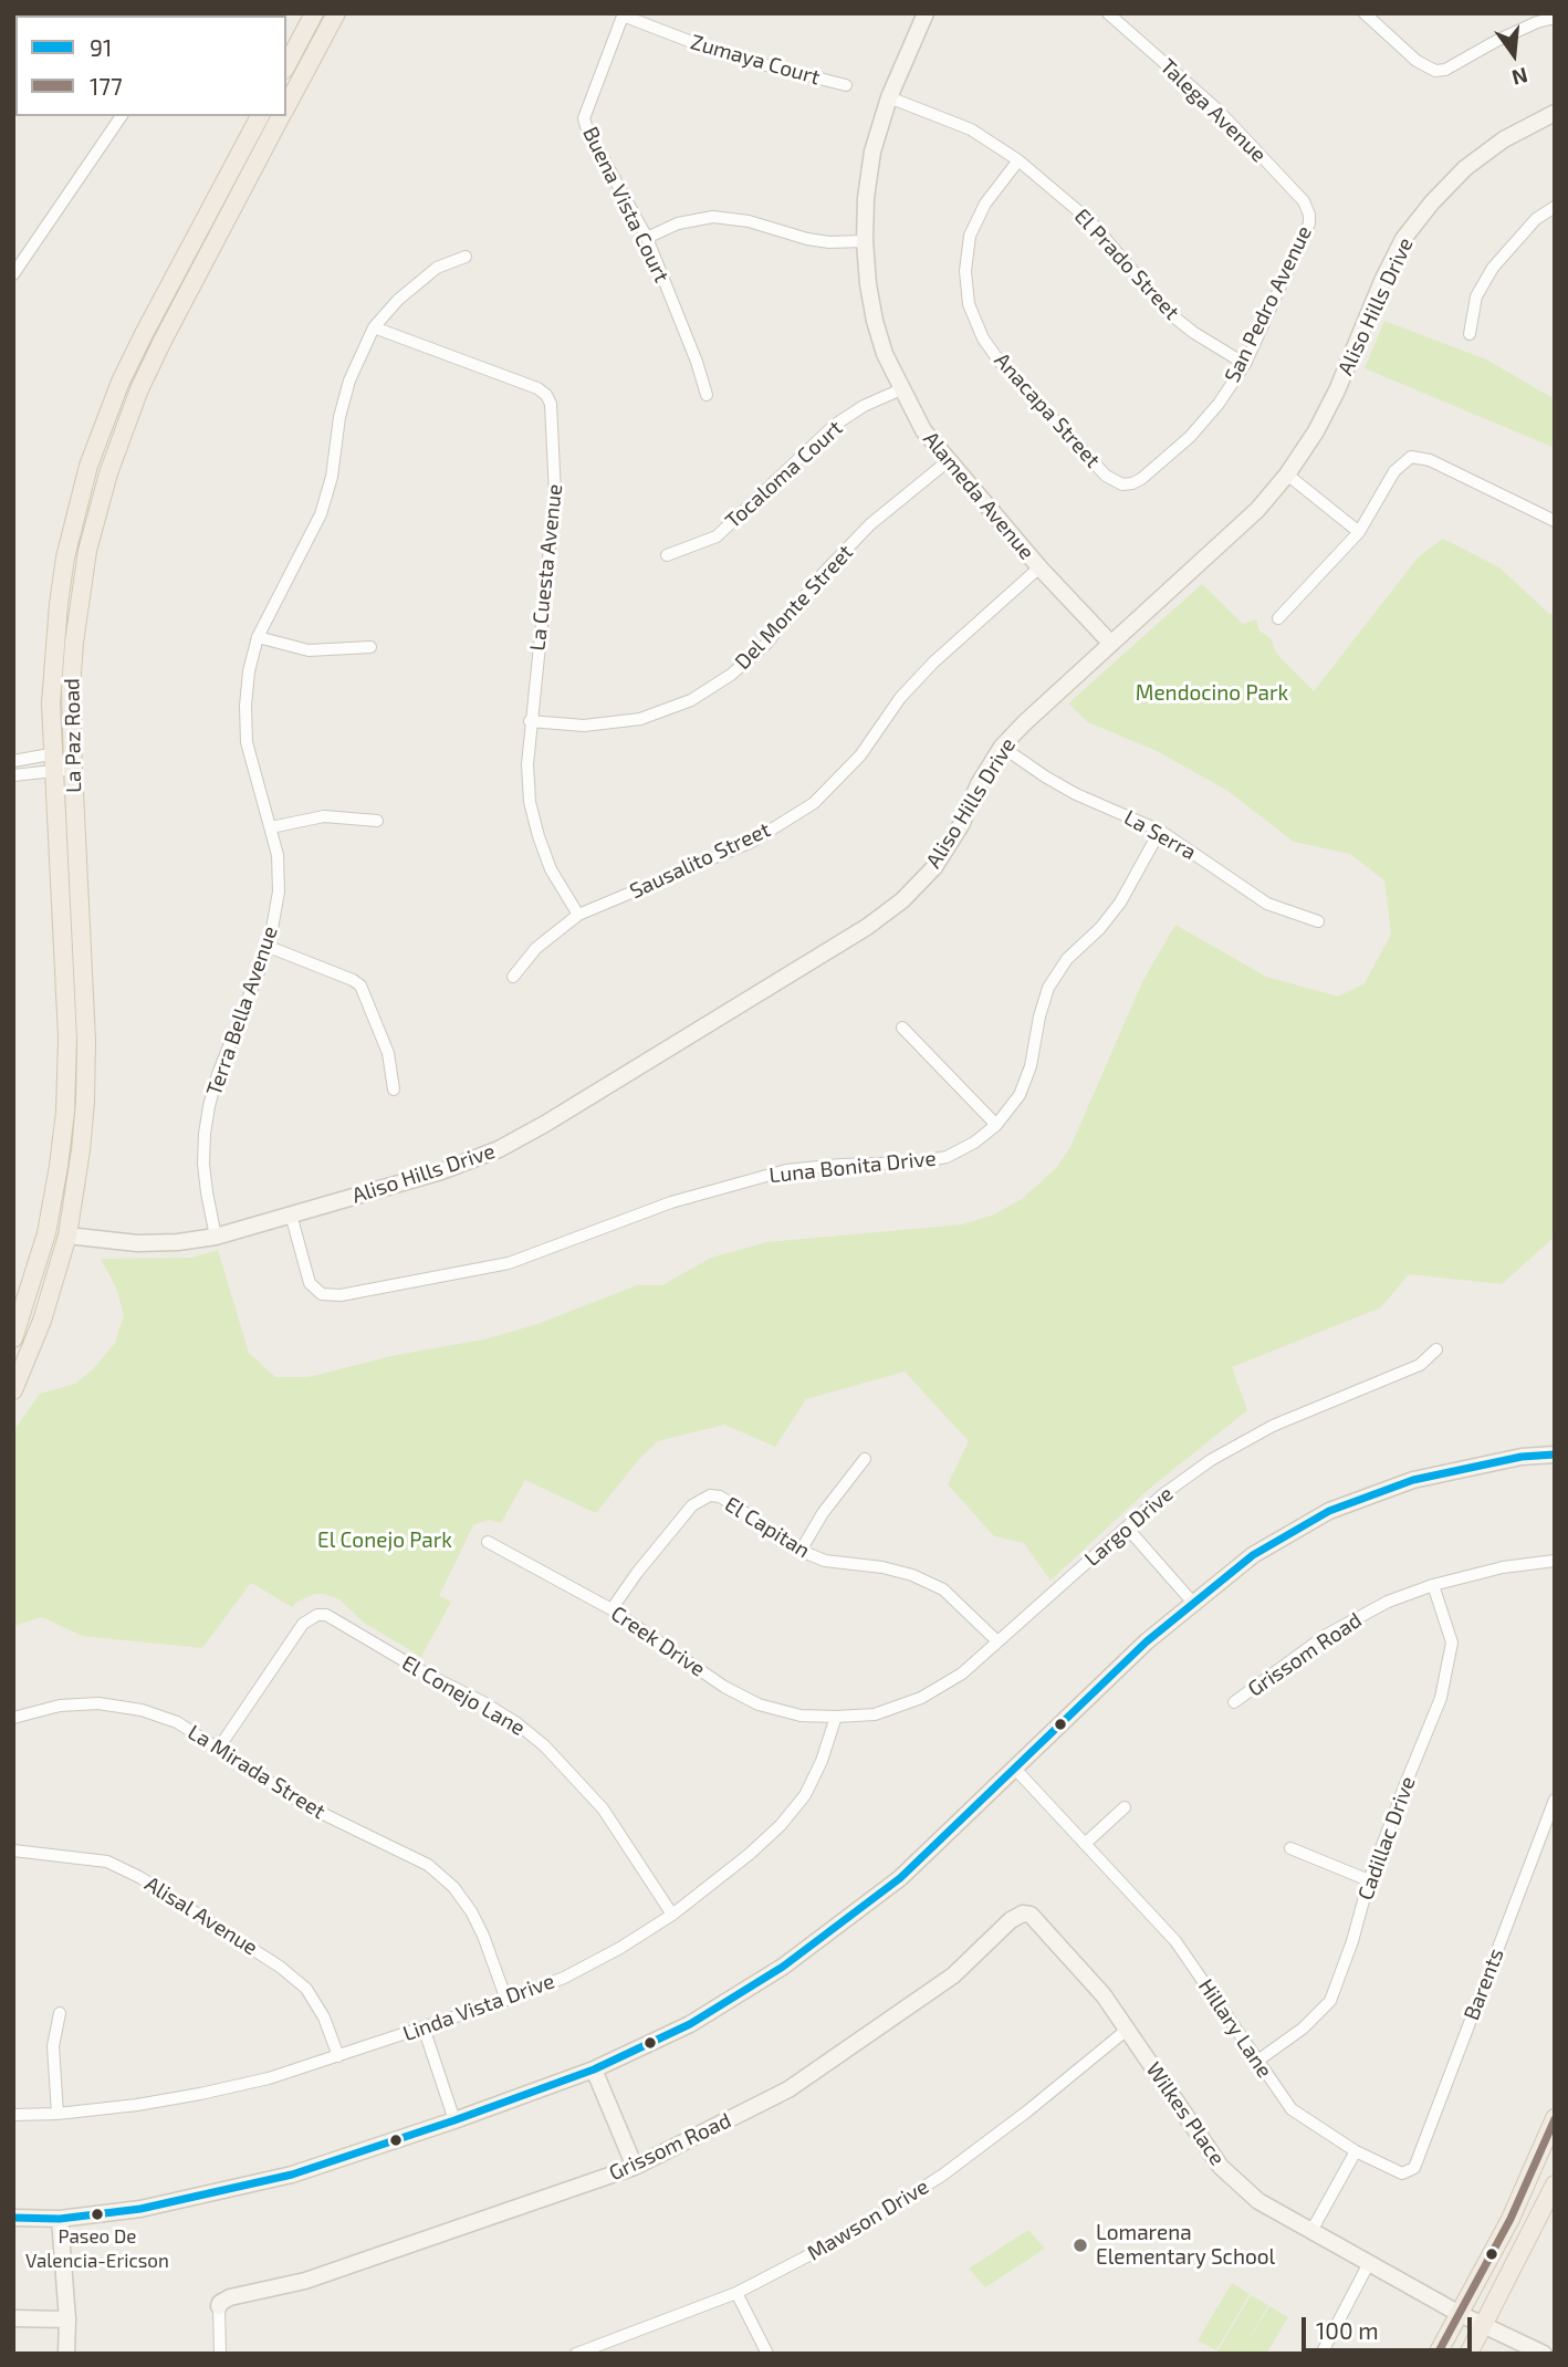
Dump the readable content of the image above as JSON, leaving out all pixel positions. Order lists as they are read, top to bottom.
{
  "streets": {
    "main road": ["La Paz Road"],
    "street": [
      "Zumaya Court",
      "Talega Avenue",
      "Buena Vista Court",
      "El Prado Street",
      "San Pedro Avenue",
      "Aliso Hills Drive",
      "Anacapa Street",
      "Tocaloma Court",
      "Alameda Avenue",
      "La Cuesta Avenue",
      "Del Monte Street",
      "La Serra",
      "Sausalito Street",
      "Terra Bella Avenue",
      "Luna Bonita Drive",
      "Largo Drive",
      "El Capitan",
      "Creek Drive",
      "Grissom Road",
      "El Conejo Lane",
      "La Mirada Street",
      "Cadillac Drive",
      "Alisal Avenue",
      "Barents",
      "Linda Vista Drive",
      "Hillary Lane",
      "Wilkes Place",
      "Mawson Drive"
    ]
  },
  "crossings": [
    ["Zumaya Court", "Buena Vista Court"],
    ["Talega Avenue", "San Pedro Avenue"],
    ["El Prado Street", "San Pedro Avenue"],
    ["El Prado Street", "Anacapa Street"],
    ["El Prado Street", "Alameda Avenue"],
    ["San Pedro Avenue", "Anacapa Street"],
    ["Aliso Hills Drive", "Alameda Avenue"],
    ["Aliso Hills Drive", "La Paz Road"],
    ["Aliso Hills Drive", "La Serra"],
    ["Aliso Hills Drive", "Terra Bella Avenue"],
    ["Aliso Hills Drive", "Luna Bonita Drive"],
    ["Tocaloma Court", "Alameda Avenue"],
    ["Alameda Avenue", "Del Monte Street"],
    ["Alameda Avenue", "Sausalito Street"],
    ["La Cuesta Avenue", "Del Monte Street"],
    ["La Cuesta Avenue", "Sausalito Street"],
    ["La Cuesta Avenue", "Terra Bella Avenue"],
    ["La Serra", "Luna Bonita Drive"],
    ["Largo Drive", "El Capitan"],
    ["Largo Drive", "Creek Drive"],
    ["Largo Drive", "Linda Vista Drive"],
    ["El Capitan", "Creek Drive"],
    ["Creek Drive", "Linda Vista Drive"],
    ["Grissom Road", "Cadillac Drive"],
    ["Grissom Road", "Wilkes Place"],
    ["El Conejo Lane", "La Mirada Street"],
    ["El Conejo Lane", "Linda Vista Drive"],
    ["La Mirada Street", "Linda Vista Drive"],
    ["Cadillac Drive", "Hillary Lane"],
    ["Alisal Avenue", "Linda Vista Drive"],
    ["Barents", "Hillary Lane"],
    ["Wilkes Place", "Mawson Drive"]
  ],
  "parks": ["Mendocino Park", "El Conejo Park"],
  "places": ["Paseo De Valencia-Ericson", "Lomarena Elementary School"],
  "lines": ["transit line 91", "transit line 177"],
  "legend": ["91", "177"],
  "scale_bar": "100 m",
  "north": "bottom"
}
